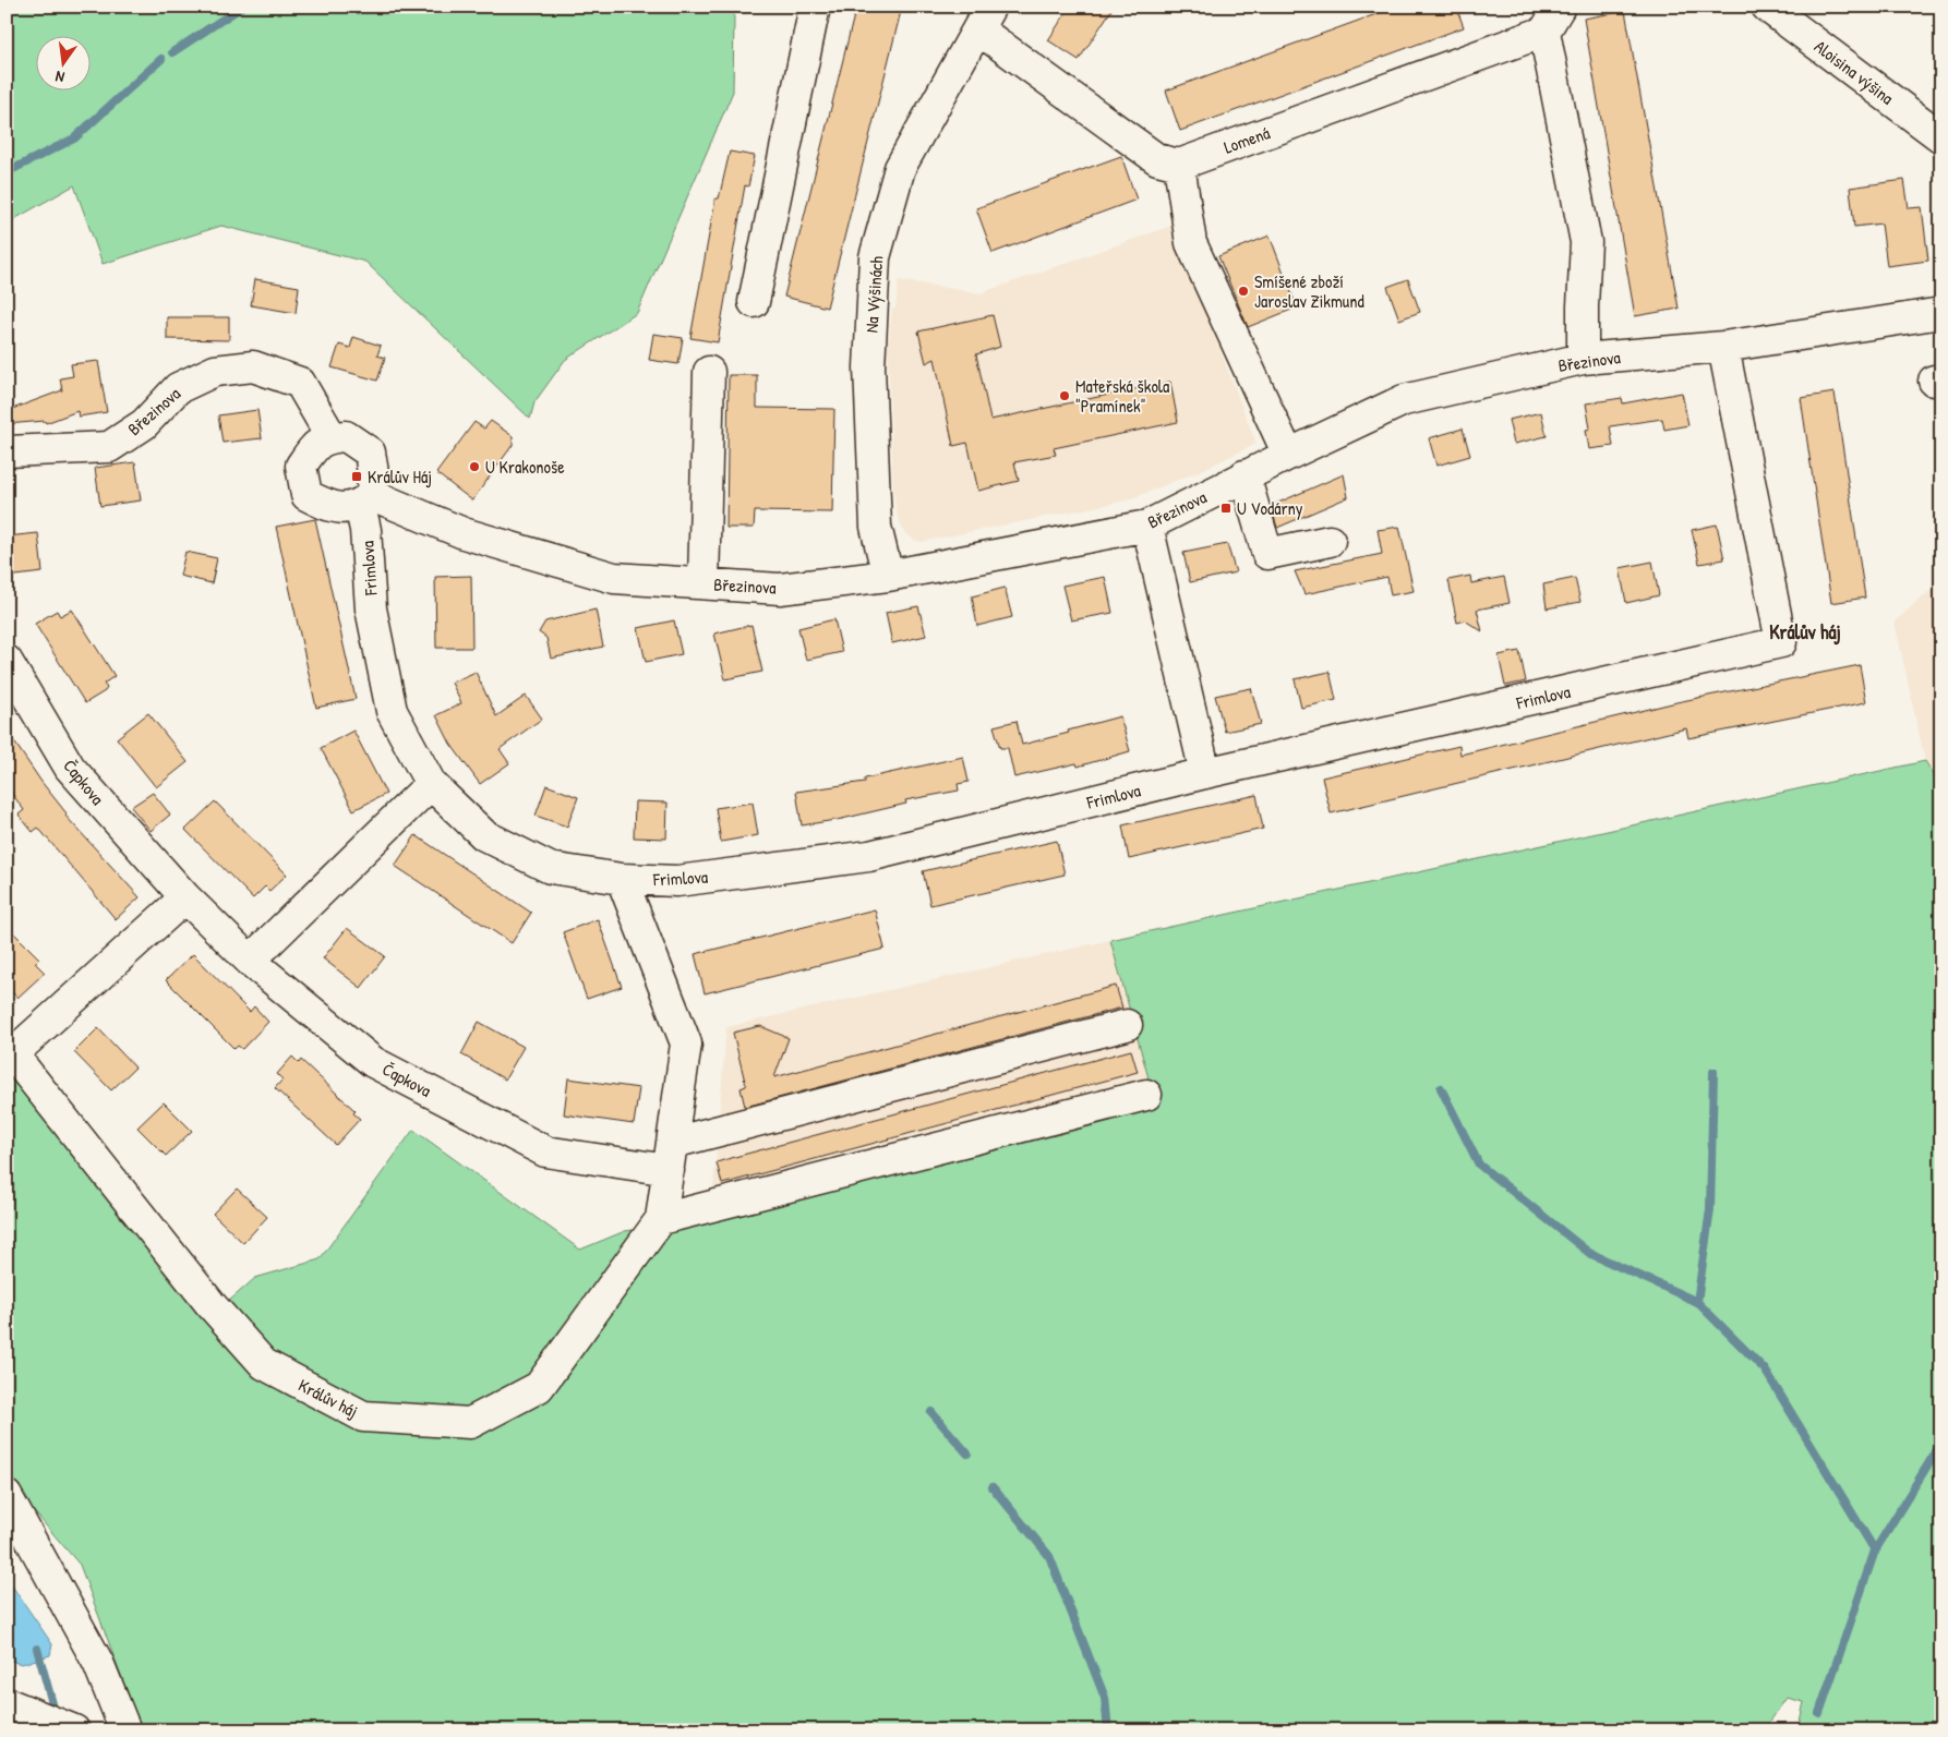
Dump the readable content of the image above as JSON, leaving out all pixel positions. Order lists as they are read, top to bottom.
{
  "streets": {
    "street": [
      "Aloisina výšina",
      "Lomená",
      "Na Výšinách",
      "Březinova",
      "Frimlova",
      "Čapkova",
      "Králův háj"
    ]
  },
  "crossings": [
    ["Na Výšinách", "Březinova"],
    ["Březinova", "Frimlova"],
    ["Čapkova", "Králův háj"]
  ],
  "districts": ["Králův háj"],
  "places": {
    "other": ["Smíšené zboží Jaroslav Zikmund", "Mateřská škola \"Pramínek\"", "U Krakonoše"],
    "transit": ["Králův Háj", "U Vodárny"]
  },
  "north": "bottom"
}
